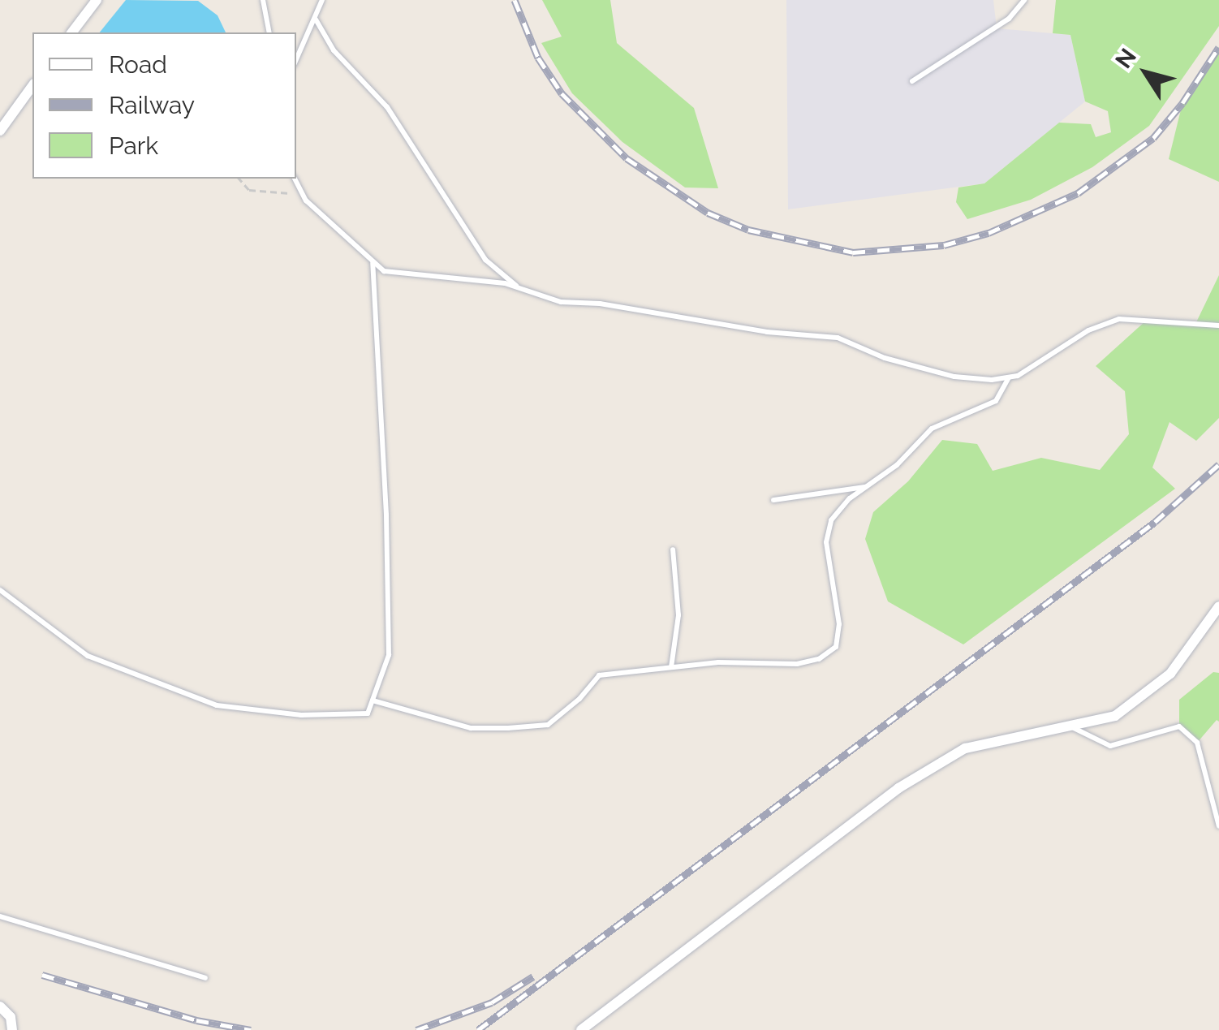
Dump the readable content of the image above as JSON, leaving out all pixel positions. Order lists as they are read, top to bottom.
{
  "legend": ["Road", "Railway", "Park"],
  "north": "top left"
}
